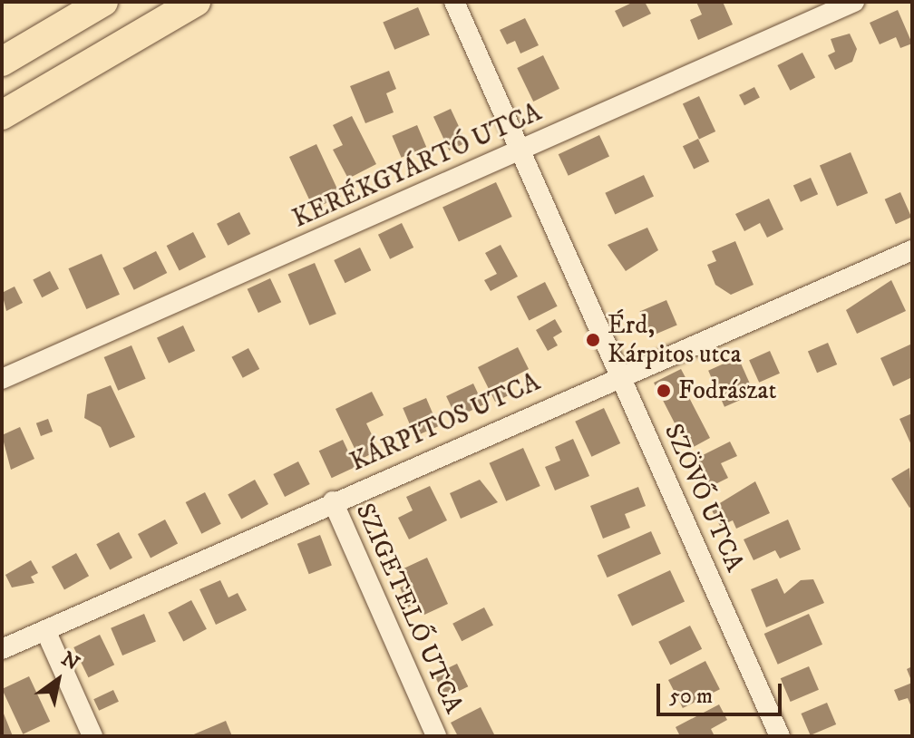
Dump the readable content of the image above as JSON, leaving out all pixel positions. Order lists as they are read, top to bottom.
{
  "streets": {
    "street": [
      "KERÉKGYÁRTÓ UTCA",
      "KÁRPITOS UTCA",
      "SZÖVŐ UTCA",
      "SZIGETELŐ UTCA"
    ]
  },
  "crossings": [
    ["KERÉKGYÁRTÓ UTCA", "SZÖVŐ UTCA"],
    ["KÁRPITOS UTCA", "SZÖVŐ UTCA"],
    ["KÁRPITOS UTCA", "SZIGETELŐ UTCA"]
  ],
  "places": ["Érd, Kárpitos utca", "Fodrászat"],
  "scale_bar": "50 m",
  "north": "top right"
}
